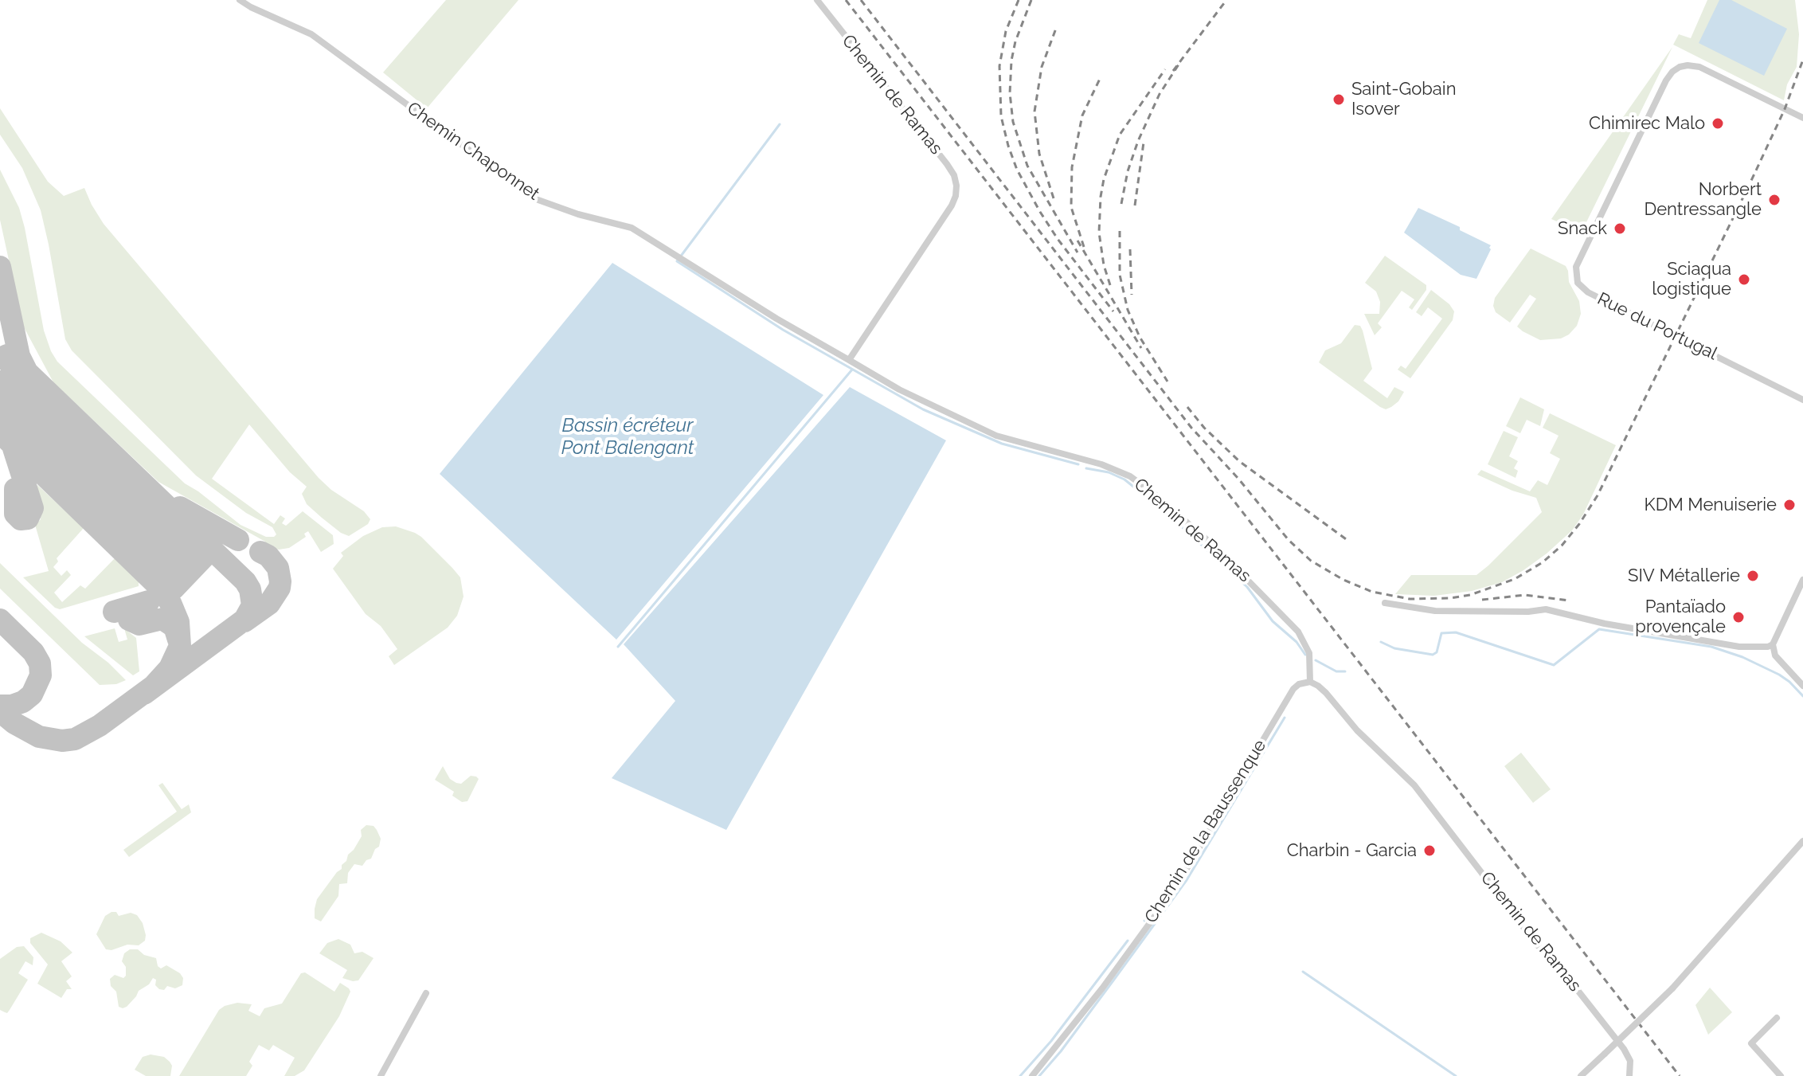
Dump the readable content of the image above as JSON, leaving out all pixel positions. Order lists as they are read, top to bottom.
{
  "streets": {
    "street": [
      "Chemin de Ramas",
      "Chemin Chaponnet",
      "Rue du Portugal",
      "Chemin de la Baussenque"
    ]
  },
  "crossings": [
    ["Chemin de Ramas", "Chemin Chaponnet"],
    ["Chemin de Ramas", "Chemin de la Baussenque"]
  ],
  "water": ["Bassin écréteur Pont Balengant"],
  "places": [
    "Saint-Gobain Isover",
    "Chimirec Malo",
    "Norbert Dentressangle",
    "Snack",
    "Sciaqua logistique",
    "KDM Menuiserie",
    "SIV Métallerie",
    "Pantaïado provençale",
    "Charbin - Garcia"
  ]
}
